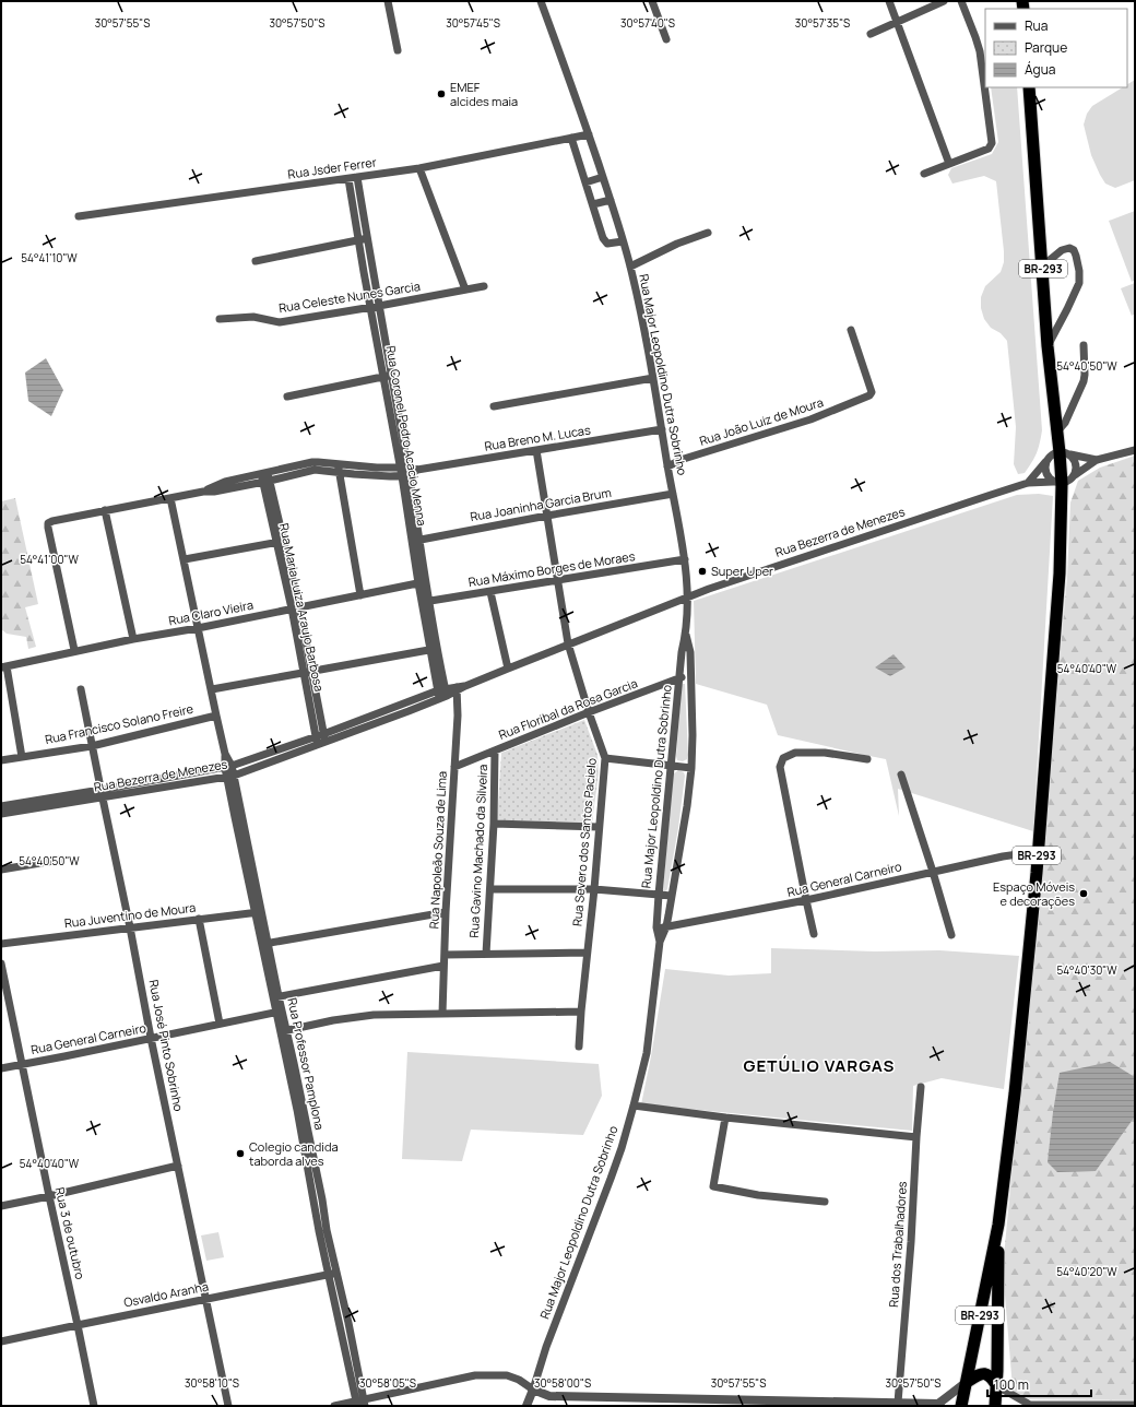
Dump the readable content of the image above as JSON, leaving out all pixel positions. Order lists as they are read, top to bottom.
{
  "streets": {
    "highway": ["BR-293"],
    "street": [
      "Rua Jsder Ferrer",
      "Rua Celeste Nunes Garcia",
      "Rua Major Leopoldino Dutra Sobrinho",
      "Rua João Luiz de Moura",
      "Rua Coronel Pedro Acacio Menna",
      "Rua Breno M. Lucas",
      "Rua Joaninha Garcia Brum",
      "Rua Bezerra de Menezes",
      "Rua Máximo Borges de Moraes",
      "Rua Maria Luiza Araujo Barbosa",
      "Rua Claro Vieira",
      "Rua Floribal da Rosa Garcia",
      "Rua Francisco Solano Freire",
      "Rua Severo dos Santos Pacielo",
      "Rua Napoleão Souza de Lima",
      "Rua Gavino Machado da Silveira",
      "Rua General Carneiro",
      "Rua Juventino de Moura",
      "Rua José Pinto Sobrinho",
      "Rua Professor Pamplona",
      "Rua 3 de outubro",
      "Rua dos Trabalhadores",
      "Osvaldo Aranha"
    ]
  },
  "crossings": [
    ["Rua Jsder Ferrer", "Rua Major Leopoldino Dutra Sobrinho"],
    ["Rua Jsder Ferrer", "Rua Coronel Pedro Acacio Menna"],
    ["BR-293", "Rua Bezerra de Menezes"],
    ["BR-293", "Rua General Carneiro"],
    ["Rua Celeste Nunes Garcia", "Rua Coronel Pedro Acacio Menna"],
    ["Rua Major Leopoldino Dutra Sobrinho", "Rua João Luiz de Moura"],
    ["Rua Major Leopoldino Dutra Sobrinho", "Rua Breno M. Lucas"],
    ["Rua Major Leopoldino Dutra Sobrinho", "Rua Joaninha Garcia Brum"],
    ["Rua Major Leopoldino Dutra Sobrinho", "Rua Bezerra de Menezes"],
    ["Rua Major Leopoldino Dutra Sobrinho", "Rua Máximo Borges de Moraes"],
    ["Rua Major Leopoldino Dutra Sobrinho", "Rua Floribal da Rosa Garcia"],
    ["Rua Major Leopoldino Dutra Sobrinho", "Rua General Carneiro"],
    ["Rua Coronel Pedro Acacio Menna", "Rua Breno M. Lucas"],
    ["Rua Coronel Pedro Acacio Menna", "Rua Joaninha Garcia Brum"],
    ["Rua Coronel Pedro Acacio Menna", "Rua Bezerra de Menezes"],
    ["Rua Coronel Pedro Acacio Menna", "Rua Máximo Borges de Moraes"],
    ["Rua Coronel Pedro Acacio Menna", "Rua Claro Vieira"],
    ["Rua Breno M. Lucas", "Rua Severo dos Santos Pacielo"],
    ["Rua Joaninha Garcia Brum", "Rua Severo dos Santos Pacielo"],
    ["Rua Bezerra de Menezes", "Rua Maria Luiza Araujo Barbosa"],
    ["Rua Bezerra de Menezes", "Rua Severo dos Santos Pacielo"],
    ["Rua Bezerra de Menezes", "Rua Napoleão Souza de Lima"],
    ["Rua Bezerra de Menezes", "Rua José Pinto Sobrinho"],
    ["Rua Bezerra de Menezes", "Rua Professor Pamplona"],
    ["Rua Máximo Borges de Moraes", "Rua Severo dos Santos Pacielo"],
    ["Rua Maria Luiza Araujo Barbosa", "Rua Claro Vieira"],
    ["Rua Claro Vieira", "Rua Professor Pamplona"],
    ["Rua Floribal da Rosa Garcia", "Rua Severo dos Santos Pacielo"],
    ["Rua Floribal da Rosa Garcia", "Rua Napoleão Souza de Lima"],
    ["Rua Floribal da Rosa Garcia", "Rua Gavino Machado da Silveira"],
    ["Rua Francisco Solano Freire", "Rua José Pinto Sobrinho"],
    ["Rua Francisco Solano Freire", "Rua Professor Pamplona"],
    ["Rua General Carneiro", "Rua José Pinto Sobrinho"],
    ["Rua General Carneiro", "Rua Professor Pamplona"],
    ["Rua General Carneiro", "Rua 3 de outubro"],
    ["Rua Juventino de Moura", "Rua José Pinto Sobrinho"],
    ["Rua Juventino de Moura", "Rua Professor Pamplona"],
    ["Rua José Pinto Sobrinho", "Osvaldo Aranha"],
    ["Rua Professor Pamplona", "Osvaldo Aranha"],
    ["Rua 3 de outubro", "Osvaldo Aranha"]
  ],
  "districts": ["GETÚLIO VARGAS"],
  "places": [
    "EMEF alcides maia",
    "Super Uper",
    "Espaço Móveis e decorações",
    "Colegio candida taborda alves"
  ],
  "legend": ["Rua", "Parque", "Água"],
  "scale_bar": "100 m",
  "coordinates": [
    "30°57'55\"S",
    "30°57'50\"S",
    "30°57'45\"S",
    "30°57'35\"S",
    "30°57'40\"S",
    "54°41'10\"W",
    "54°40'50\"W",
    "54°41'00\"W",
    "54°40'40\"W",
    "54°40'30\"W",
    "54°40'20\"W",
    "30°58'10\"S",
    "30°58'05\"S",
    "30°58'00\"S"
  ]
}
